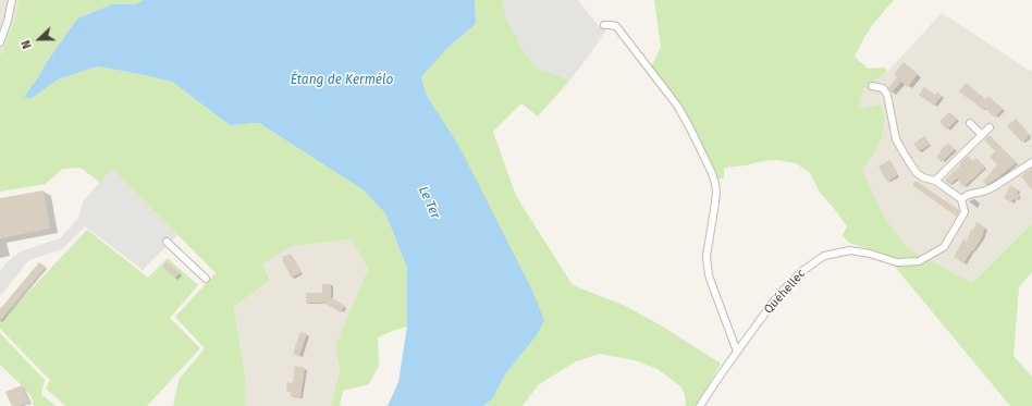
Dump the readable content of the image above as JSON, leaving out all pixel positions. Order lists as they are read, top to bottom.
{
  "streets": {
    "street": ["Quéhellec"]
  },
  "water": ["Étang de Kermélo", "Le Ter"],
  "north": "left"
}
